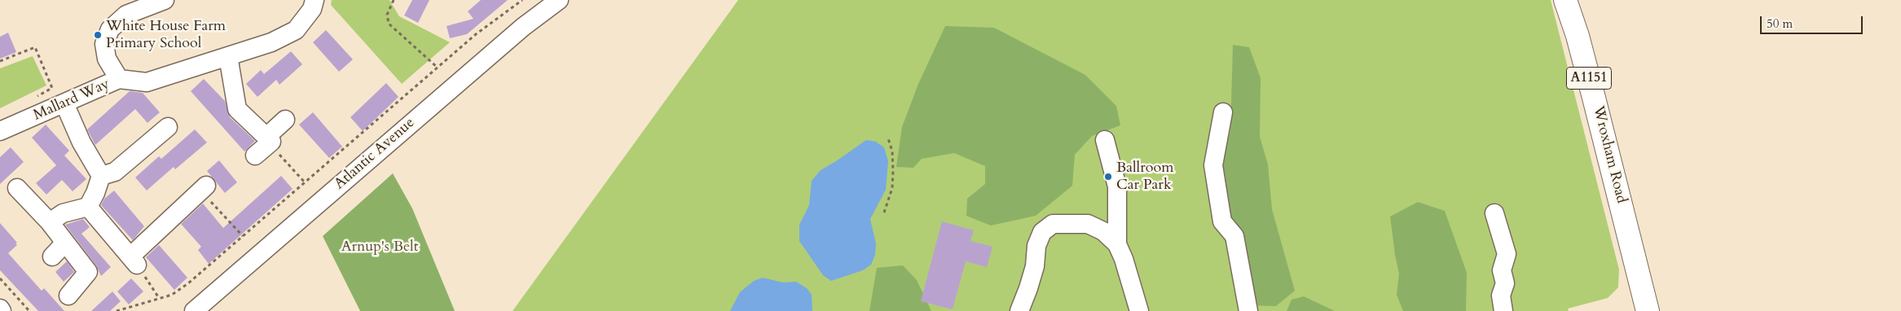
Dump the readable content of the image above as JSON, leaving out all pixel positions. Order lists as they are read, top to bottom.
{
  "streets": {
    "main road": ["A1151", "Wroxham Road"],
    "street": ["Mallard Way", "Atlantic Avenue"]
  },
  "parks": ["Arnup's Belt"],
  "places": ["White House Farm Primary School", "Ballroom Car Park"],
  "scale_bar": "50 m"
}
